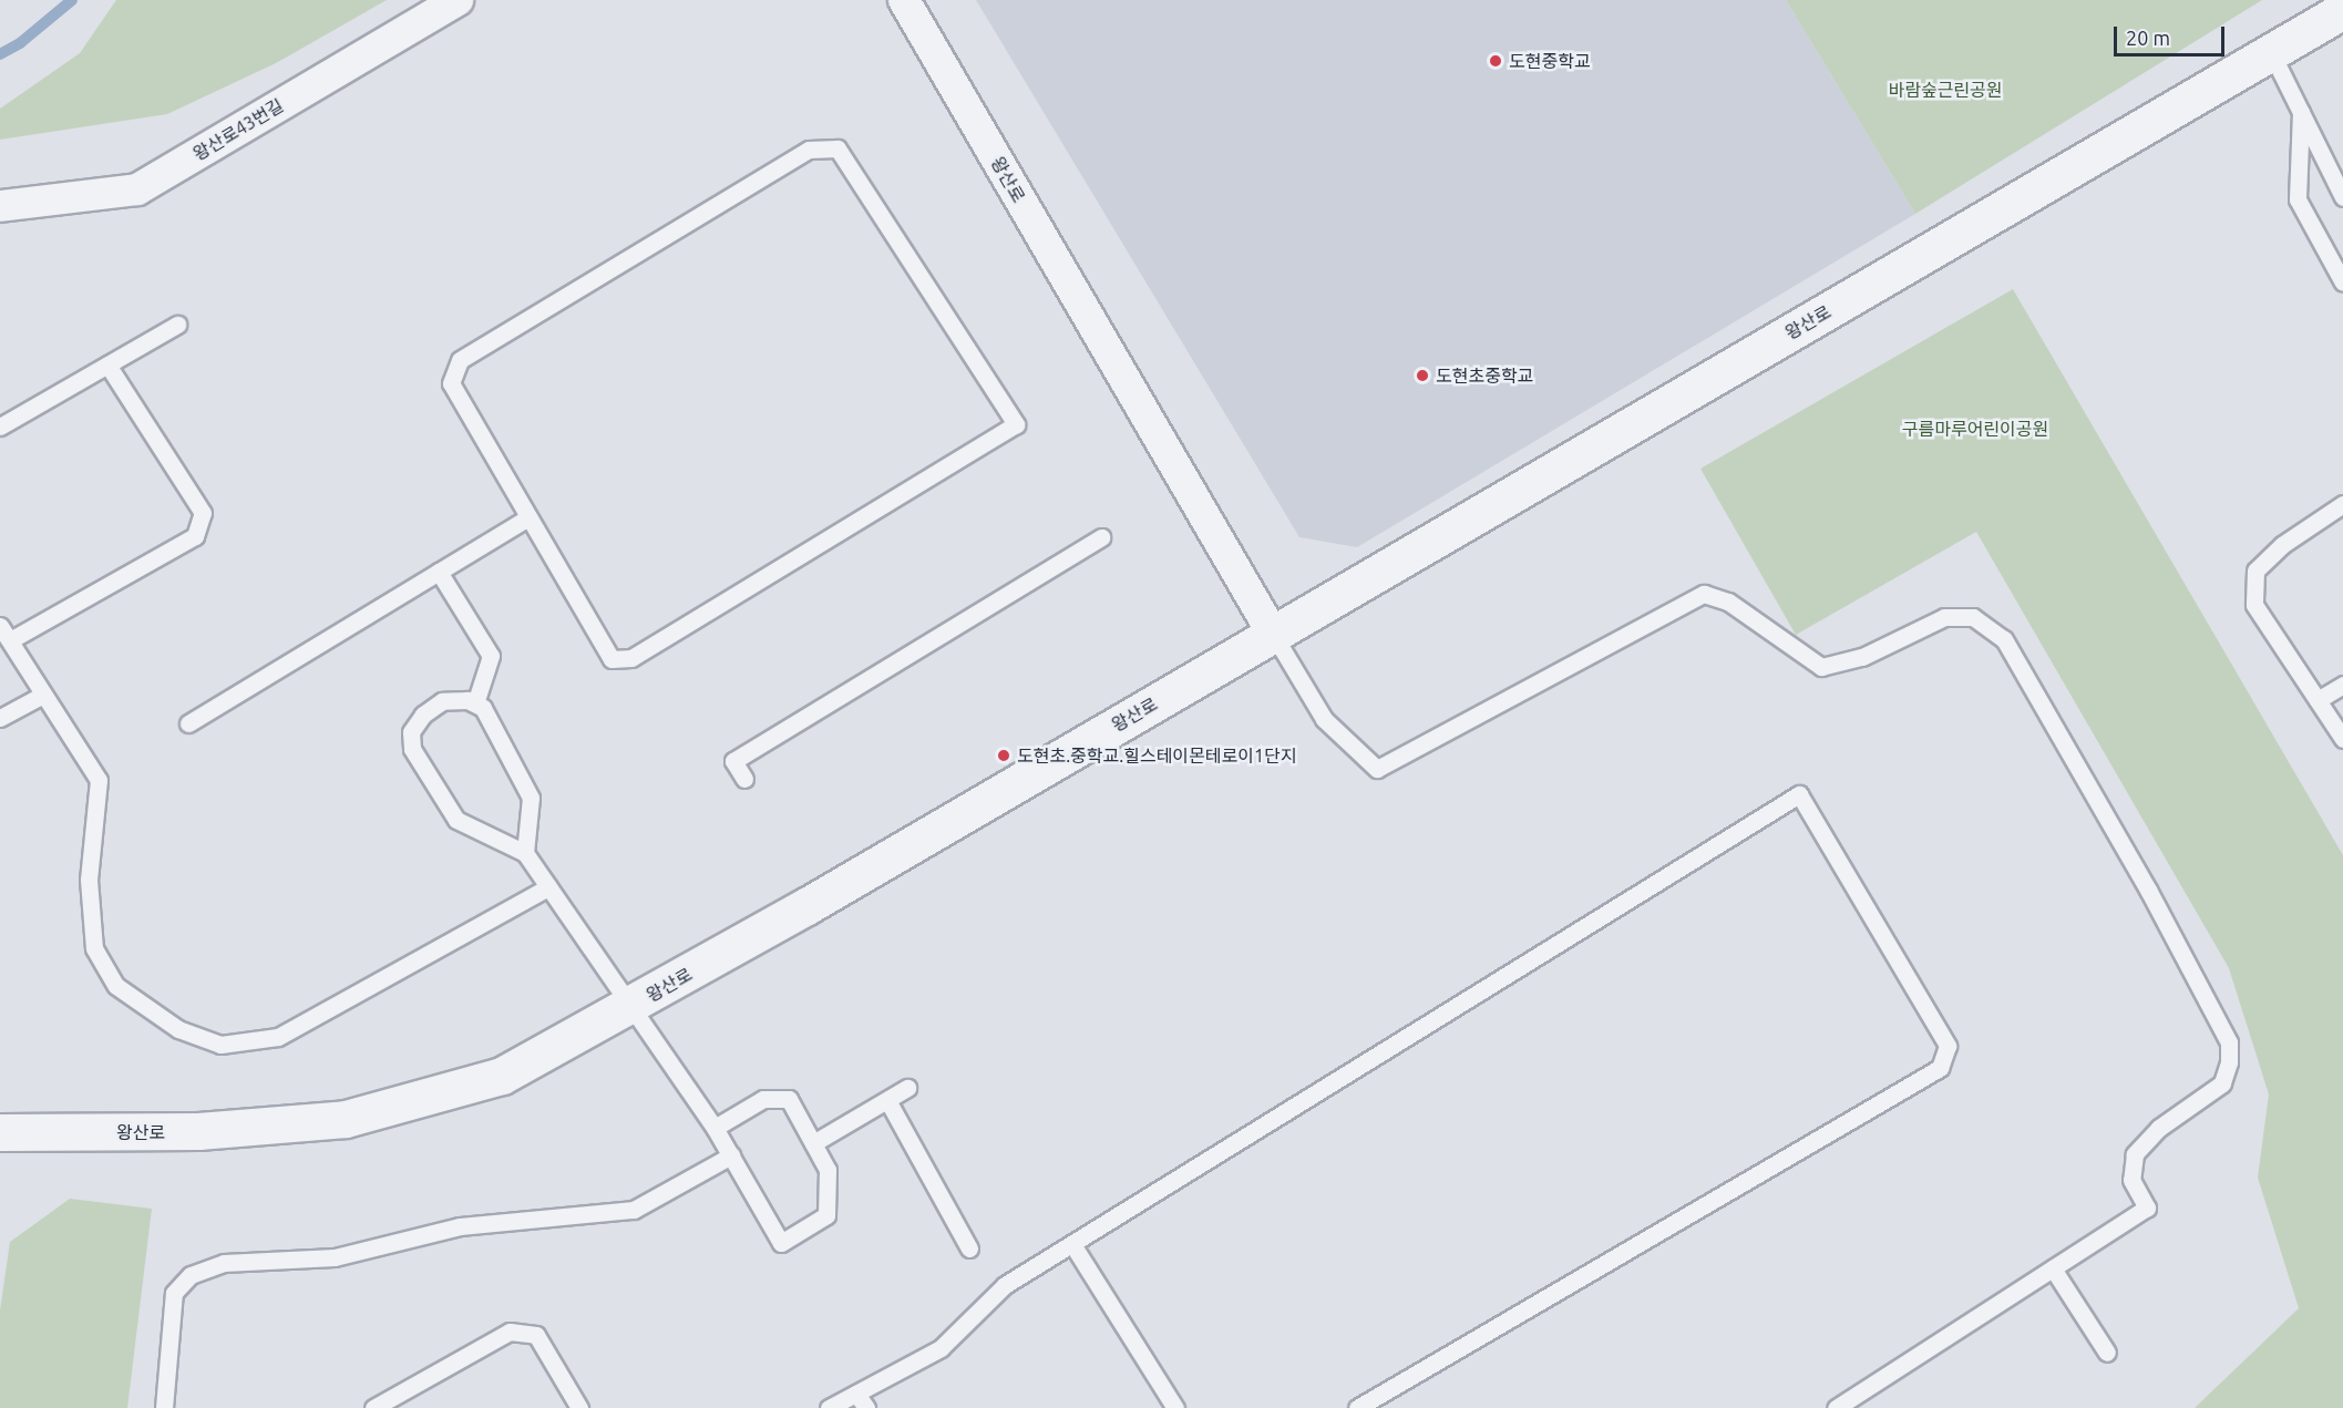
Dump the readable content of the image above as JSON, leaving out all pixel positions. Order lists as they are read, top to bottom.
{
  "streets": {
    "street": ["왕산로43번길", "왕산로"]
  },
  "parks": ["바람숲근린공원", "구름마루어린이공원"],
  "places": ["도현중학교", "도현초중학교", "도현초.중학교.힐스테이몬테로이1단지"],
  "scale_bar": "20 m"
}
